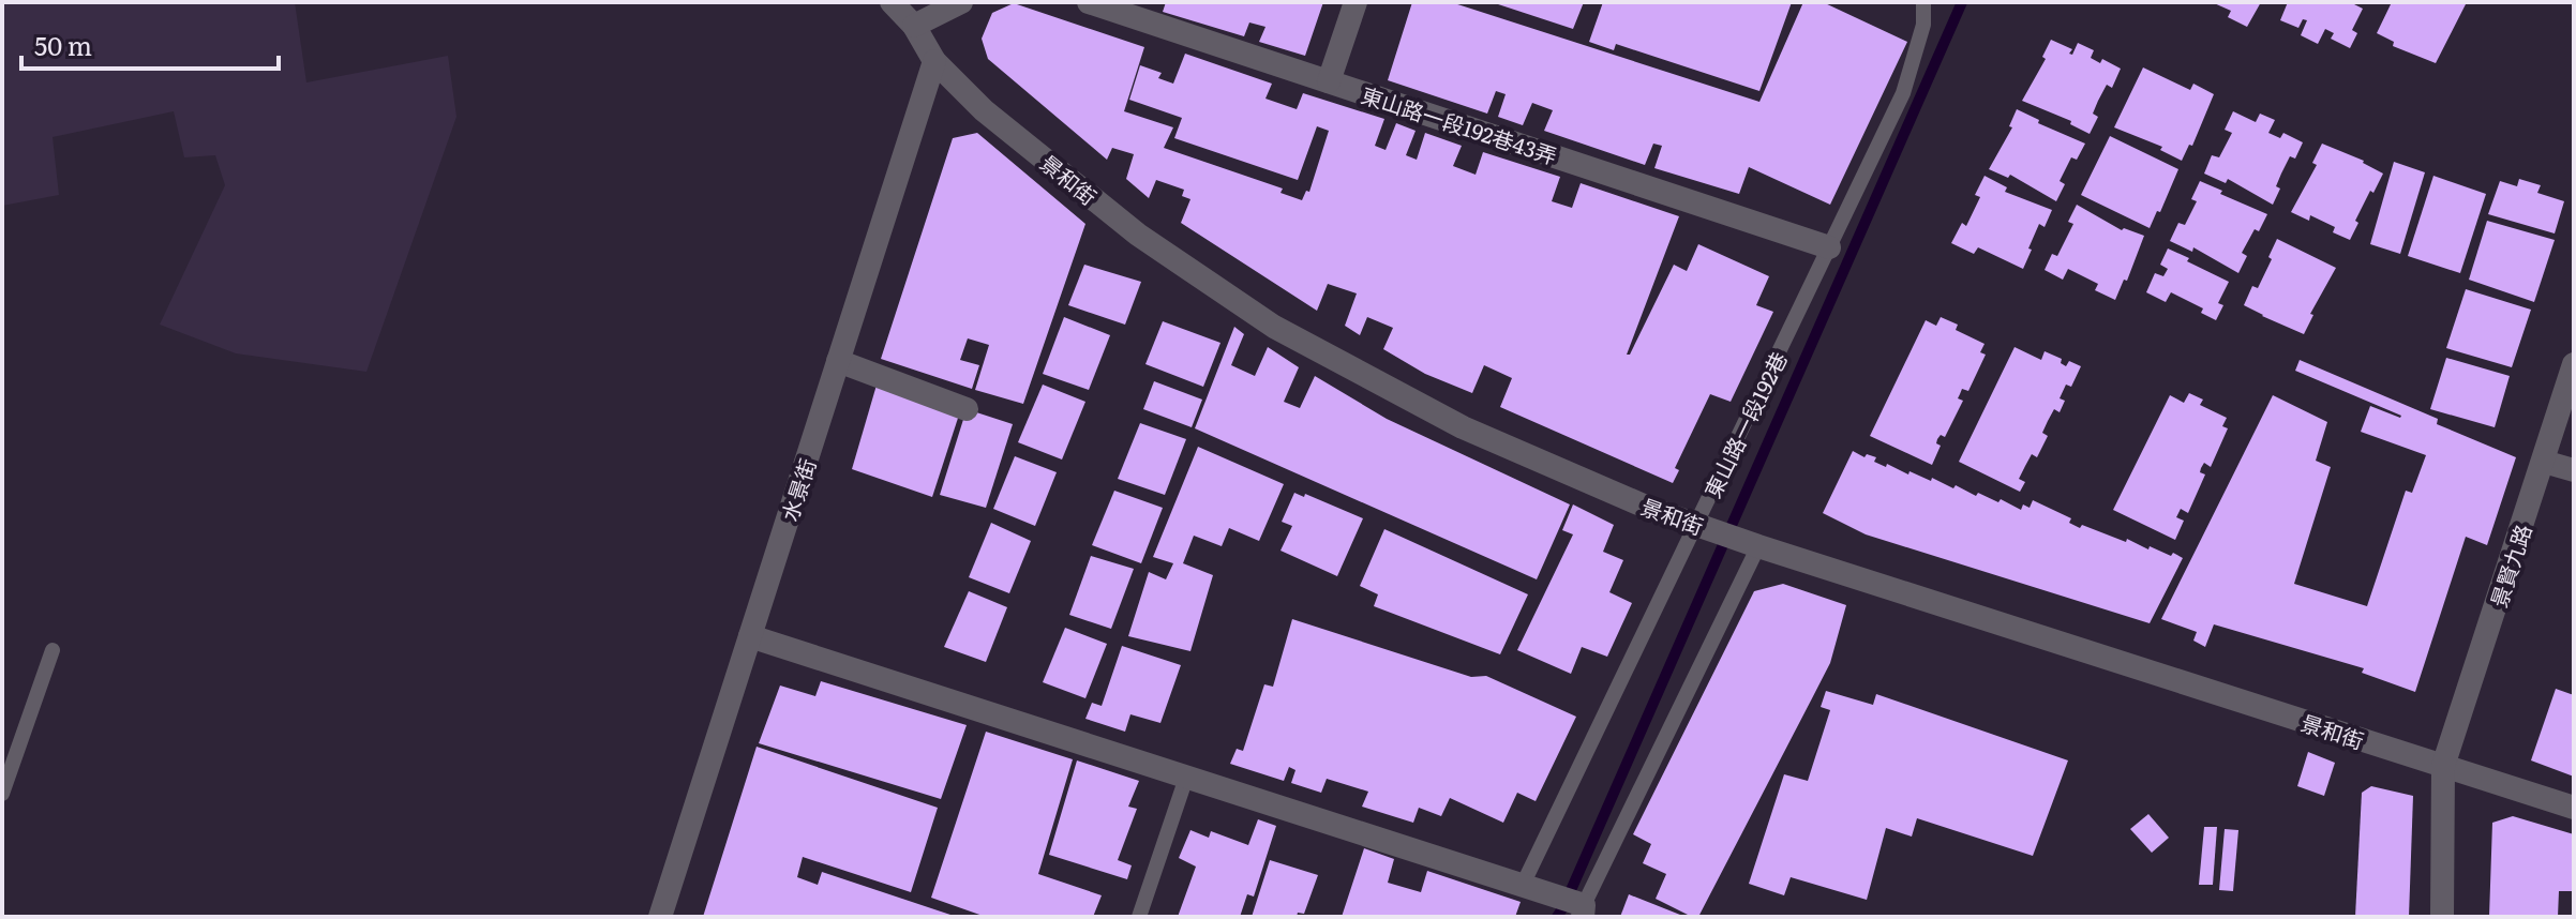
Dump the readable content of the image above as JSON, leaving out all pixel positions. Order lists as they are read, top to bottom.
{
  "streets": {
    "street": [
      "東山路一段192巷43弄",
      "景和街",
      "水景街",
      "景賢九路"
    ],
    "lane": ["東山路一段192巷"]
  },
  "crossings": [
    ["東山路一段192巷43弄", "東山路一段192巷"],
    ["景和街", "東山路一段192巷"],
    ["景和街", "水景街"],
    ["景和街", "景賢九路"]
  ],
  "scale_bar": "50 m"
}
